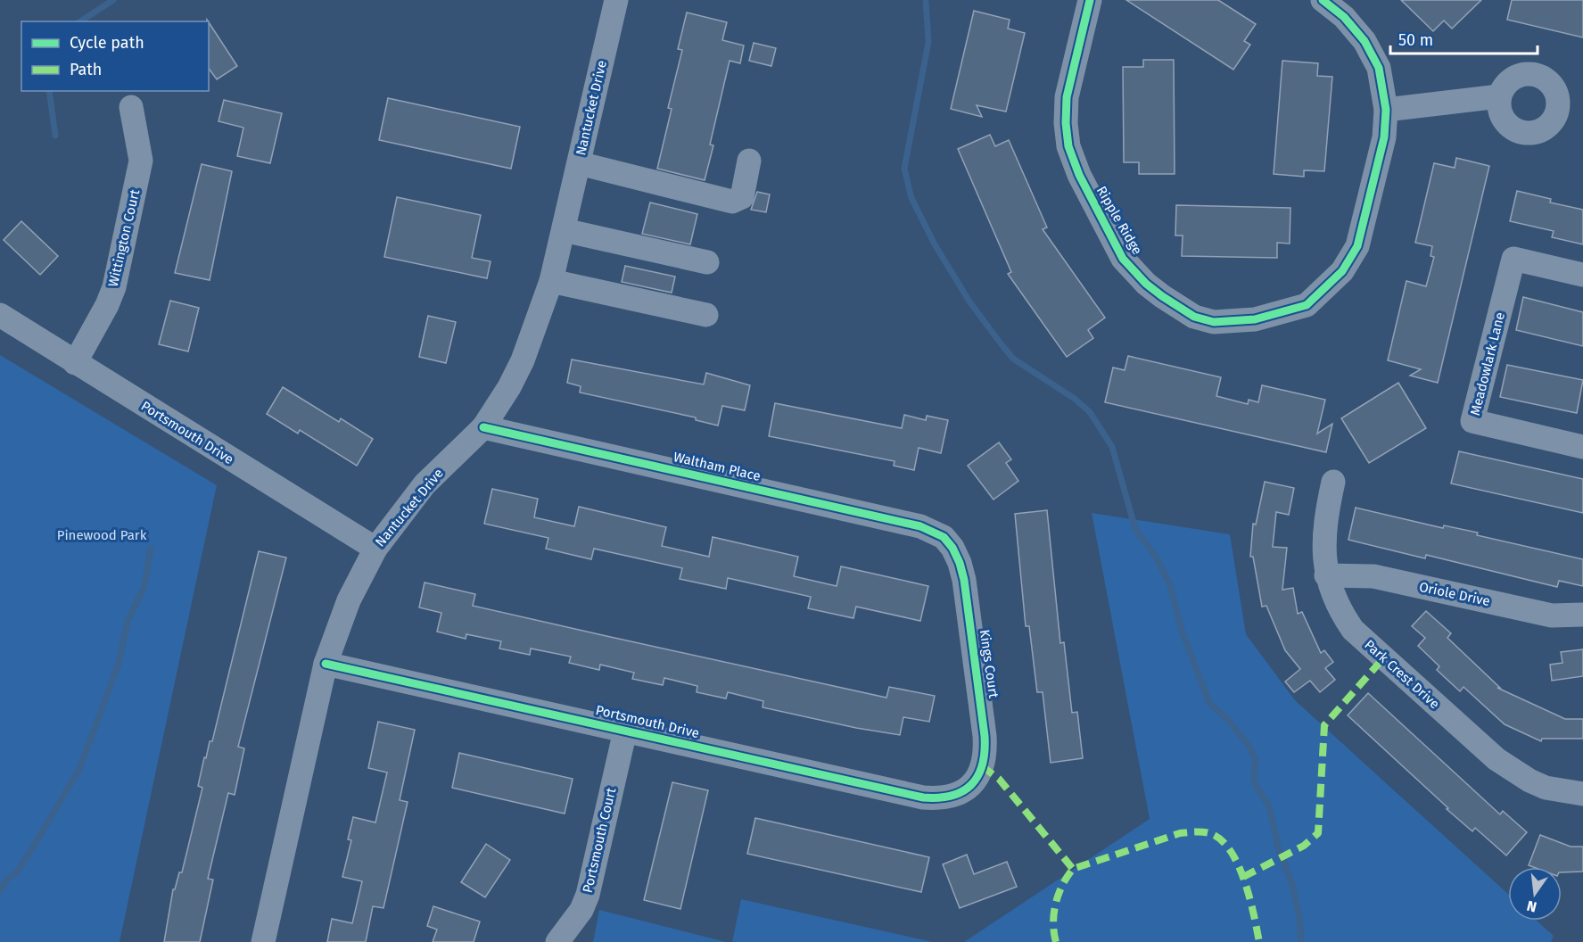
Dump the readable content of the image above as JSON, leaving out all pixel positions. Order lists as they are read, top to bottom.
{
  "streets": {
    "street": [
      "Nantucket Drive",
      "Ripple Ridge",
      "Wittington Court",
      "Meadowlark Lane",
      "Portsmouth Drive",
      "Waltham Place",
      "Oriole Drive",
      "Kings Court",
      "Park Crest Drive",
      "Portsmouth Court"
    ]
  },
  "crossings": [
    ["Nantucket Drive", "Portsmouth Drive"],
    ["Nantucket Drive", "Waltham Place"],
    ["Wittington Court", "Portsmouth Drive"],
    ["Portsmouth Drive", "Kings Court"],
    ["Portsmouth Drive", "Portsmouth Court"],
    ["Waltham Place", "Kings Court"],
    ["Oriole Drive", "Park Crest Drive"]
  ],
  "parks": ["Pinewood Park"],
  "legend": ["Cycle path", "Path"],
  "scale_bar": "50 m",
  "north": "bottom"
}
